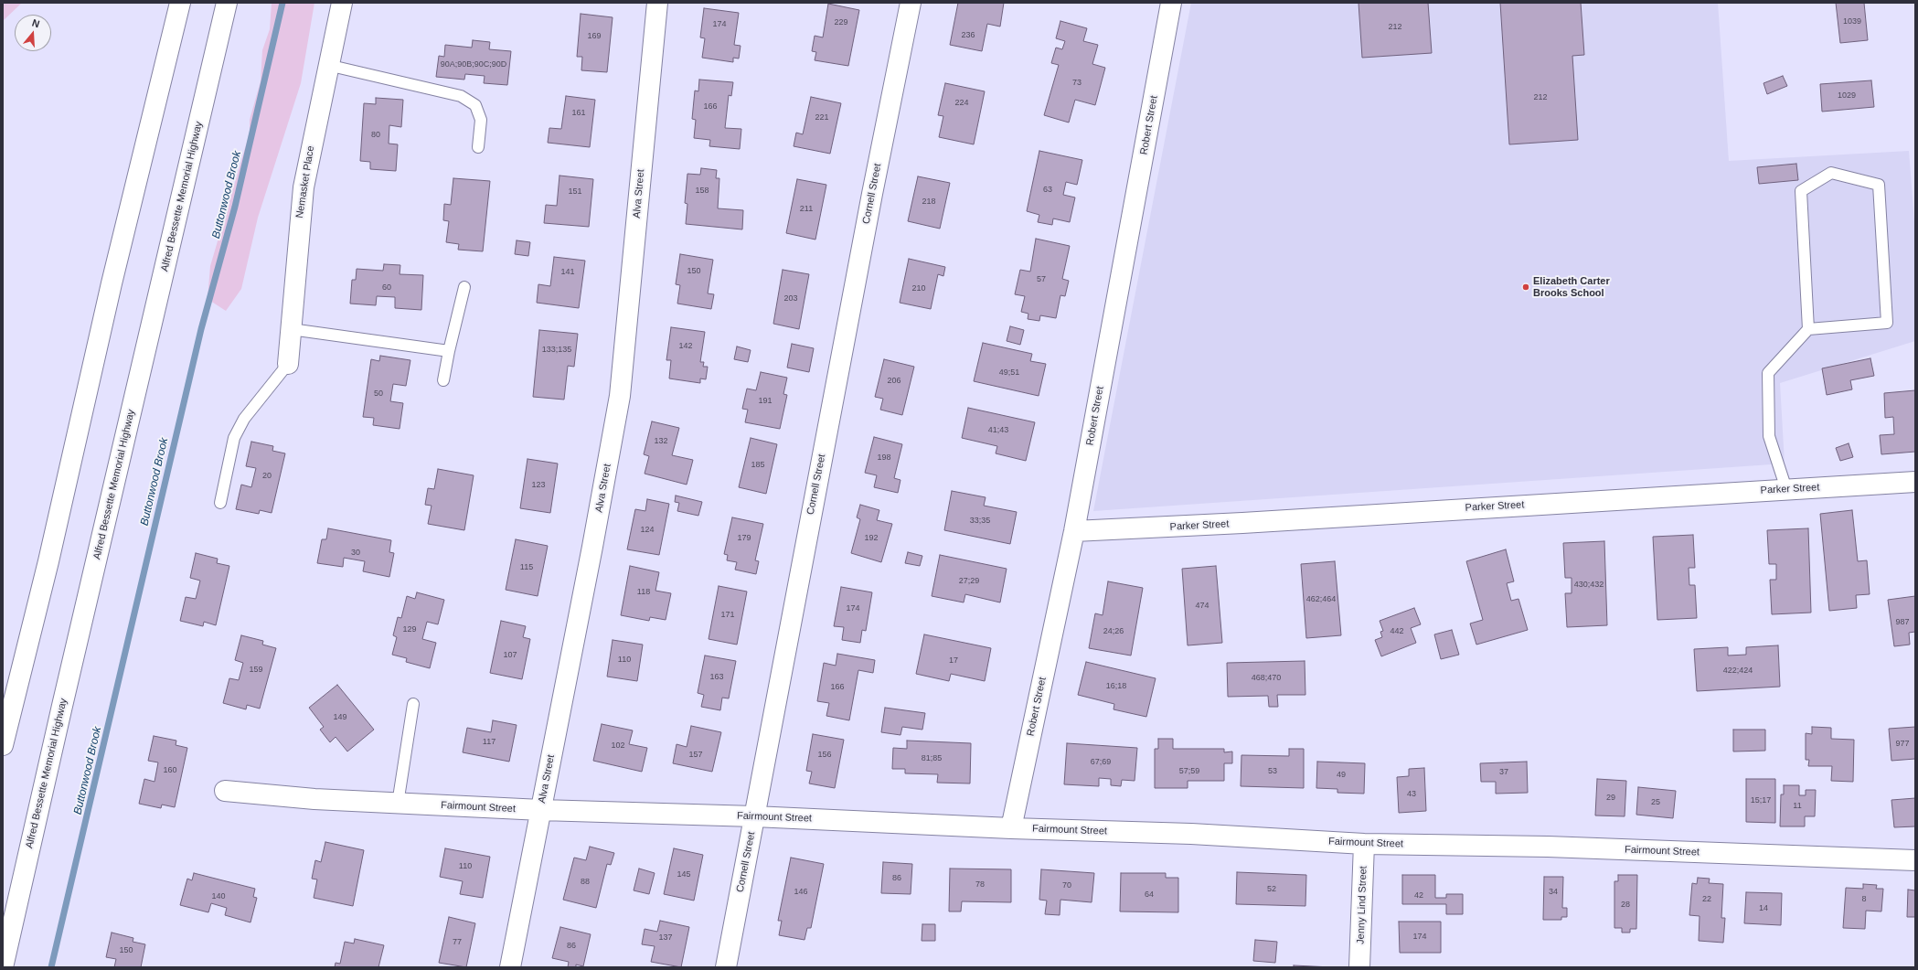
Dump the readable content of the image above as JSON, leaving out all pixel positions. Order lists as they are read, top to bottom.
{
  "streets": {
    "main road": [
      "Robert Street",
      "Nemasket Place",
      "Alva Street",
      "Cornell Street",
      "Alfred Bessette Memorial Highway",
      "Parker Street",
      "Fairmount Street",
      "Jenny Lind Street"
    ]
  },
  "crossings": [
    ["Robert Street", "Parker Street"],
    ["Robert Street", "Fairmount Street"],
    ["Alva Street", "Fairmount Street"],
    ["Cornell Street", "Fairmount Street"],
    ["Fairmount Street", "Jenny Lind Street"]
  ],
  "water": ["Buttonwood Brook"],
  "places": ["Elizabeth Carter Brooks School"],
  "house_numbers": [
    "1039",
    "229",
    "174",
    "212",
    "236",
    "169",
    "90A;90B;90C;90D",
    "73",
    "1029",
    "212",
    "224",
    "166",
    "161",
    "221",
    "80",
    "63",
    "158",
    "151",
    "218",
    "211",
    "150",
    "141",
    "57",
    "60",
    "210",
    "203",
    "142",
    "133;135",
    "49;51",
    "206",
    "50",
    "191",
    "41;43",
    "132",
    "198",
    "185",
    "20",
    "123",
    "33;35",
    "124",
    "179",
    "192",
    "30",
    "115",
    "27;29",
    "430;432",
    "118",
    "462;464",
    "474",
    "174",
    "171",
    "987",
    "129",
    "24;26",
    "442",
    "107",
    "110",
    "17",
    "159",
    "422;424",
    "163",
    "468;470",
    "16;18",
    "166",
    "149",
    "117",
    "977",
    "102",
    "157",
    "156",
    "81;85",
    "67;69",
    "160",
    "57;59",
    "53",
    "37",
    "49",
    "43",
    "29",
    "15;17",
    "25",
    "11",
    "110",
    "145",
    "86",
    "88",
    "78",
    "70",
    "52",
    "146",
    "34",
    "64",
    "42",
    "140",
    "22",
    "8",
    "28",
    "14",
    "174",
    "137",
    "77",
    "86",
    "150"
  ],
  "north": "top"
}
